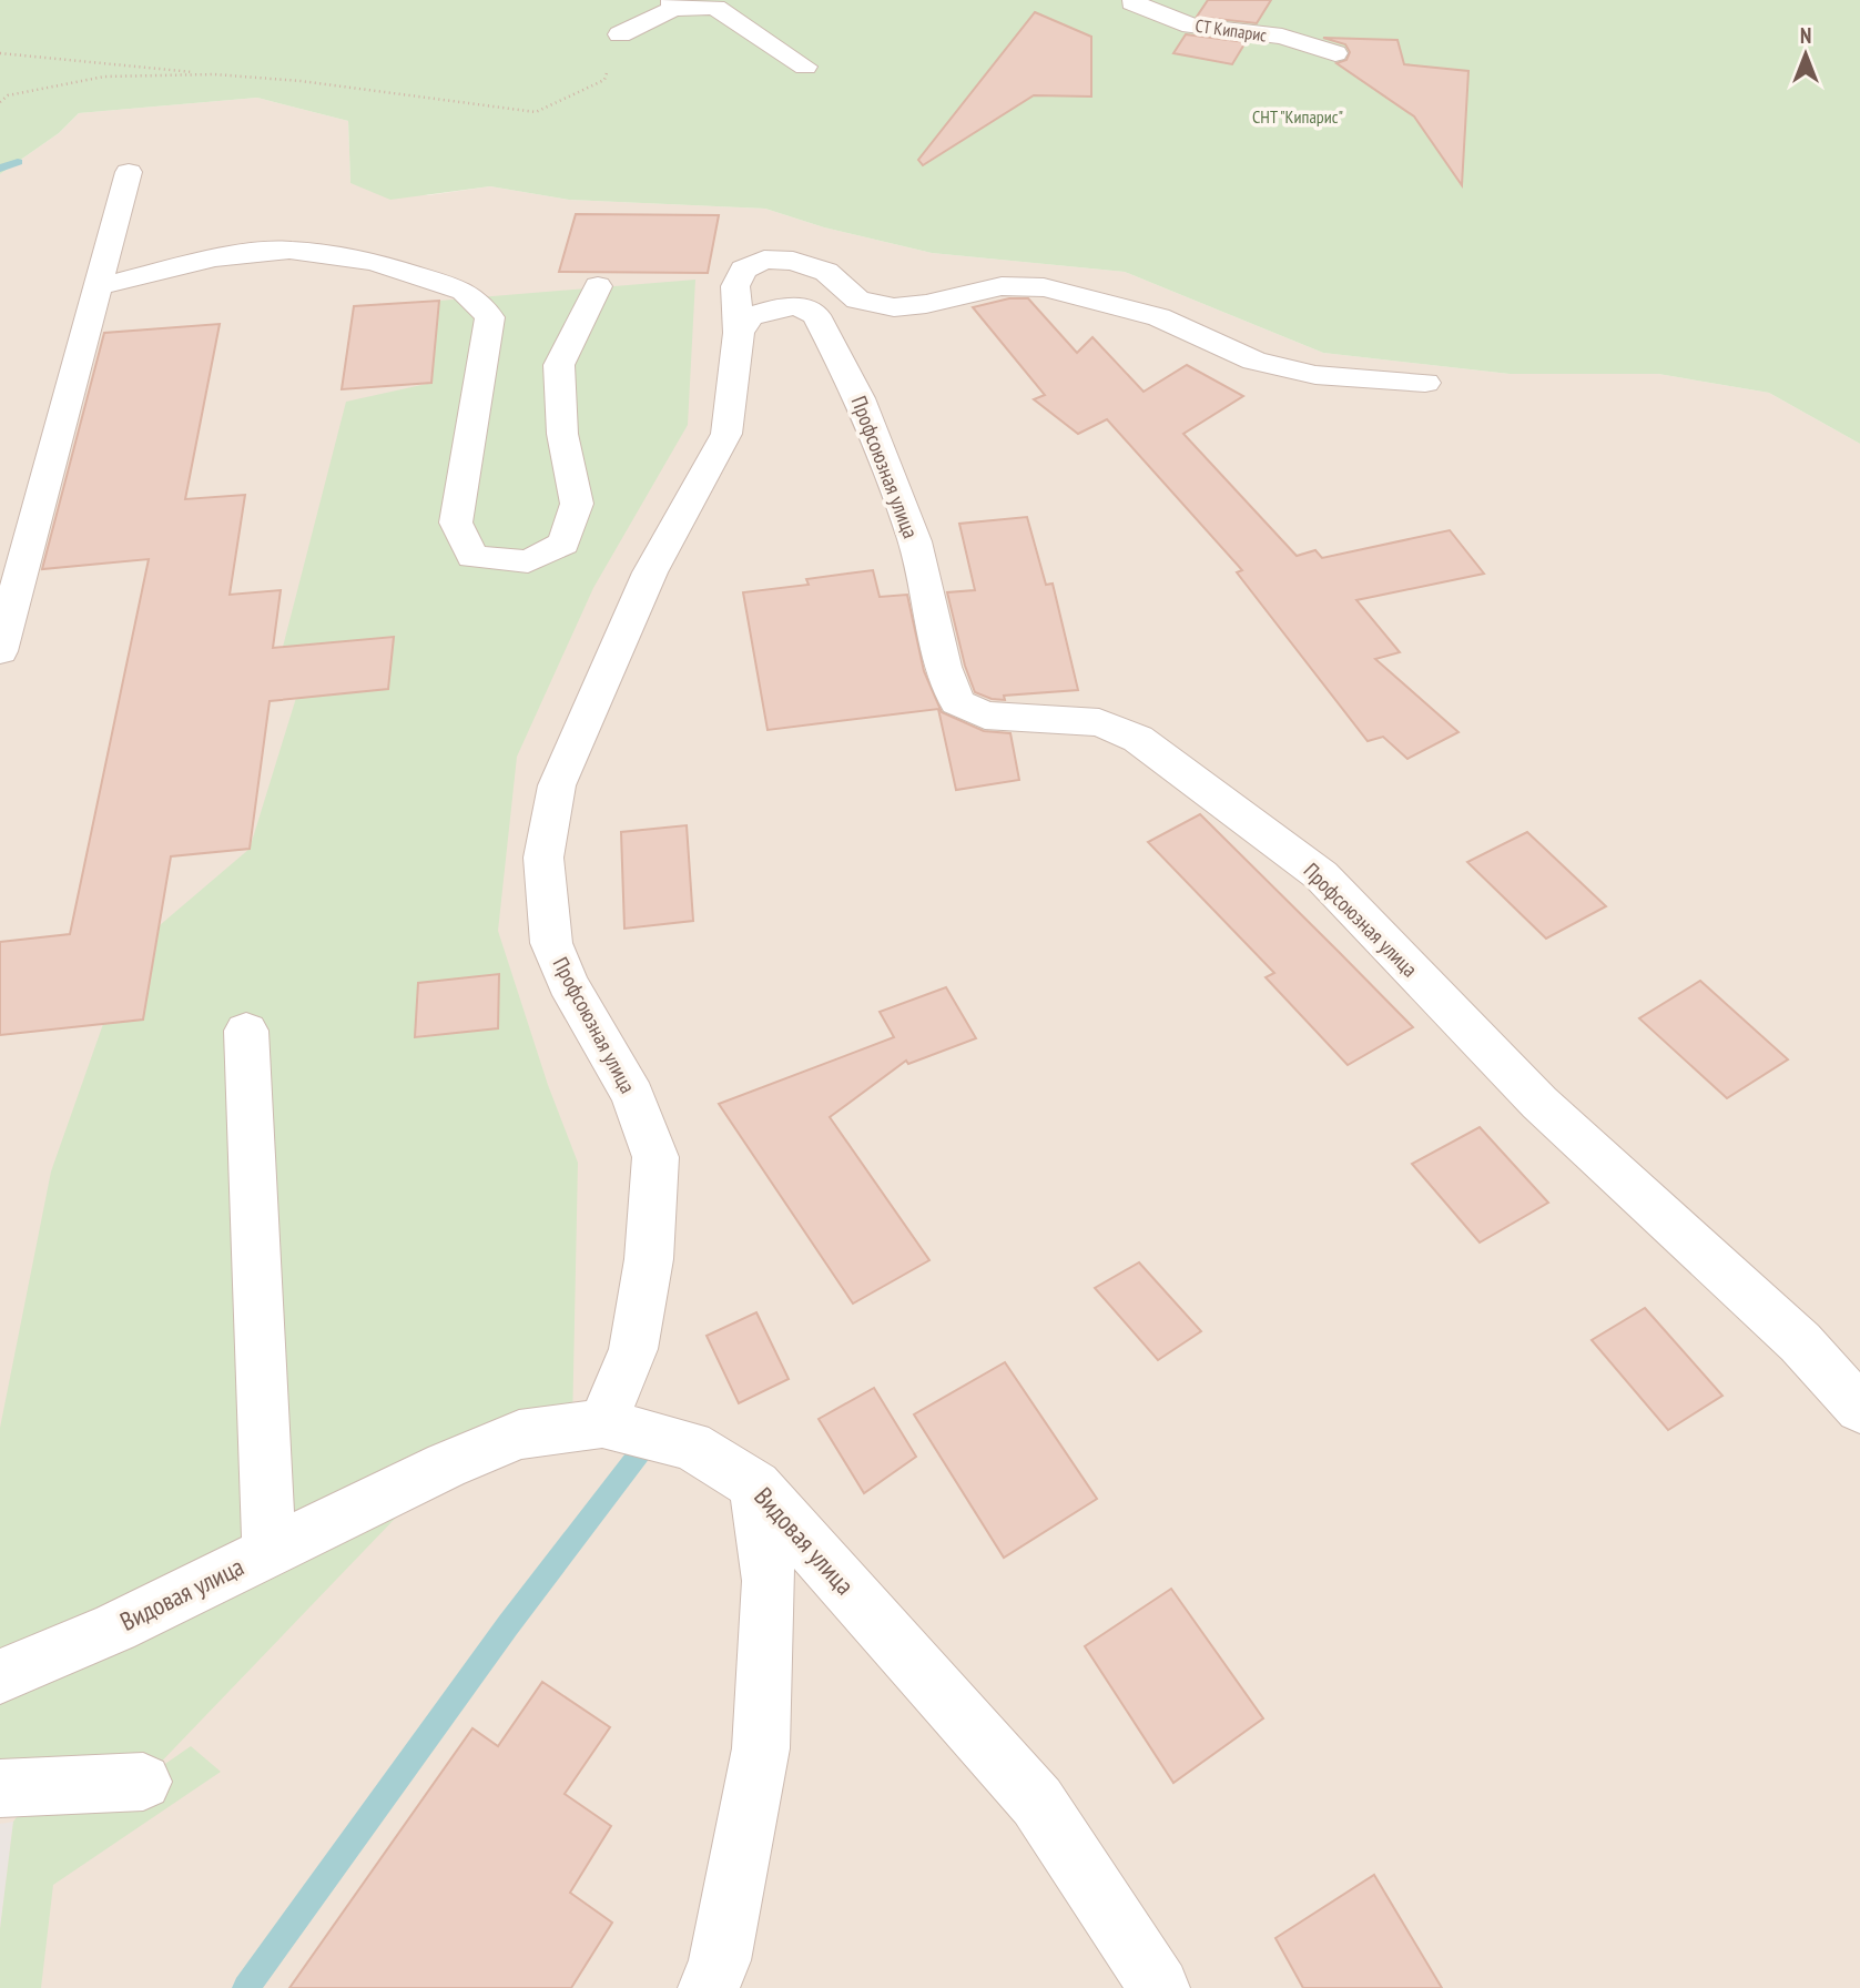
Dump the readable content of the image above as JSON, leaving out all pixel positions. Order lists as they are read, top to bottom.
{
  "streets": {
    "street": ["СТ Кипарис", "Профсоюзная улица", "Видовая улица"]
  },
  "crossings": [
    ["Профсоюзная улица", "Видовая улица"]
  ],
  "parks": ["СНТ \"Кипарис\""],
  "north": "top"
}
